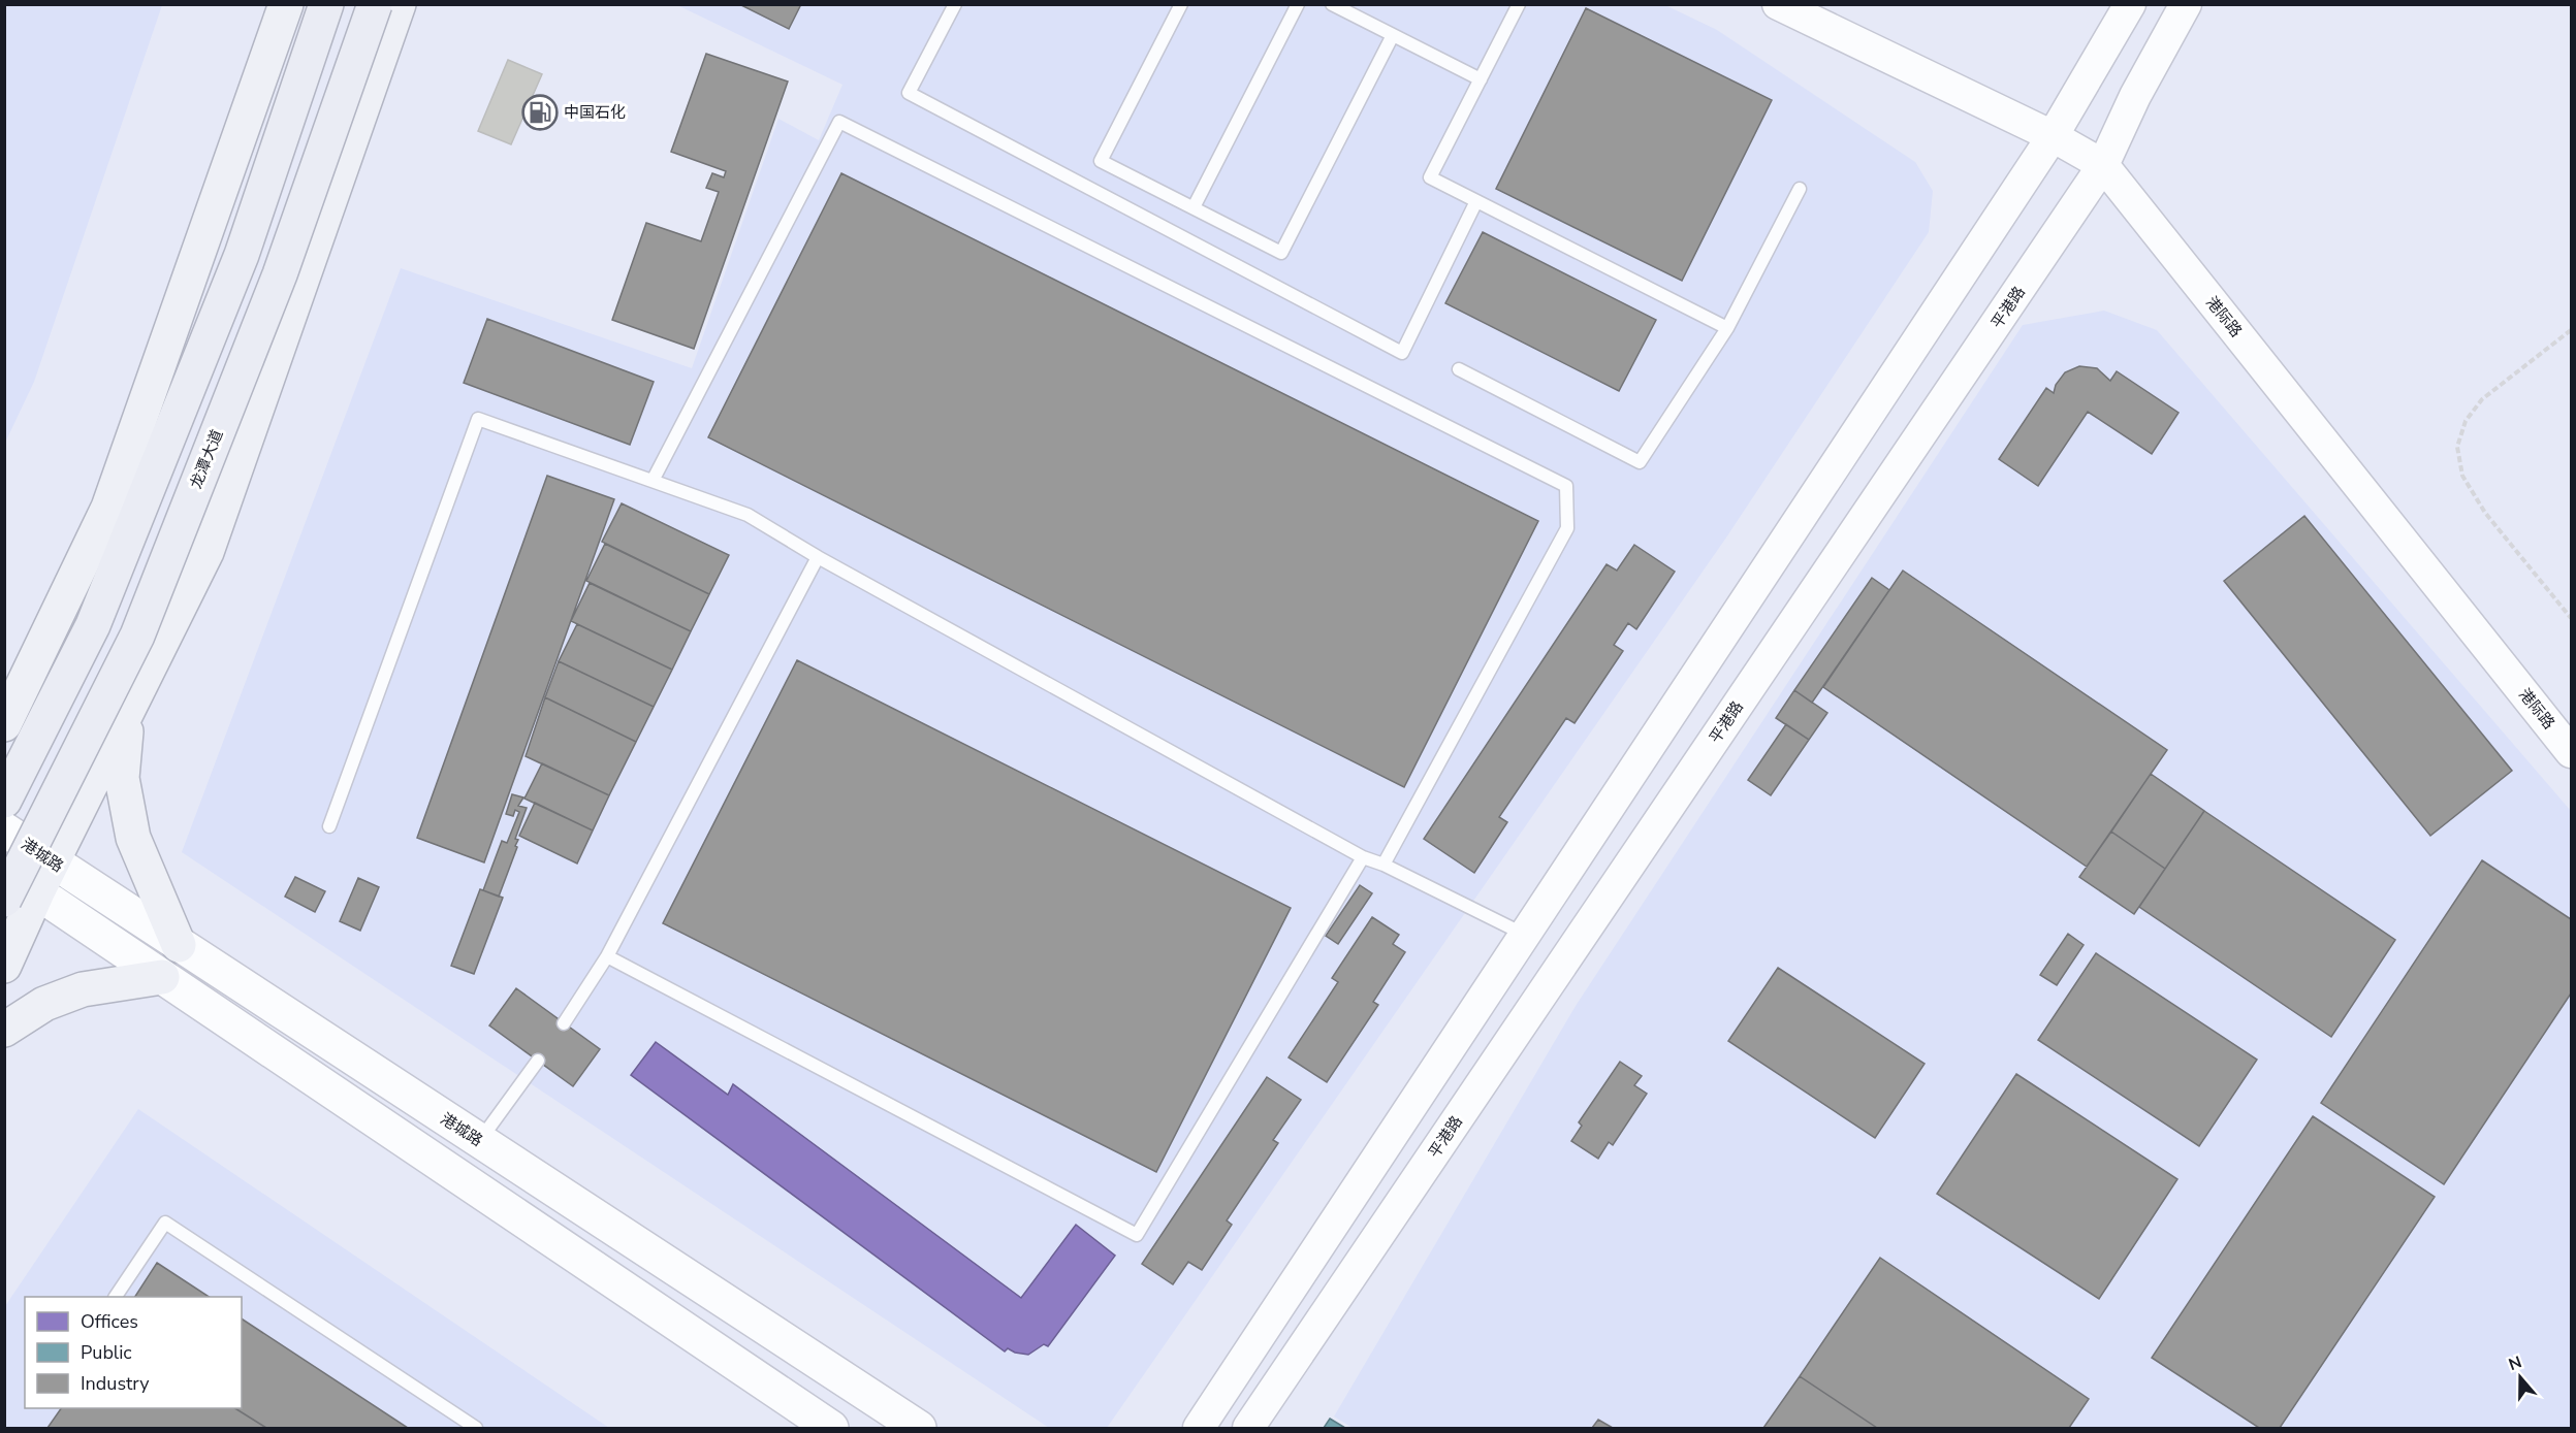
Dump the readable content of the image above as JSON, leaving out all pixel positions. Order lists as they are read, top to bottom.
{
  "streets": {
    "highway": ["龙潭大道"],
    "main road": ["港城路"],
    "street": ["平港路", "港际路"]
  },
  "crossings": [
    ["平港路", "港际路"]
  ],
  "places": {
    "fuel station": ["中国石化"]
  },
  "legend": ["Offices", "Public", "Industry"],
  "north": "top"
}
